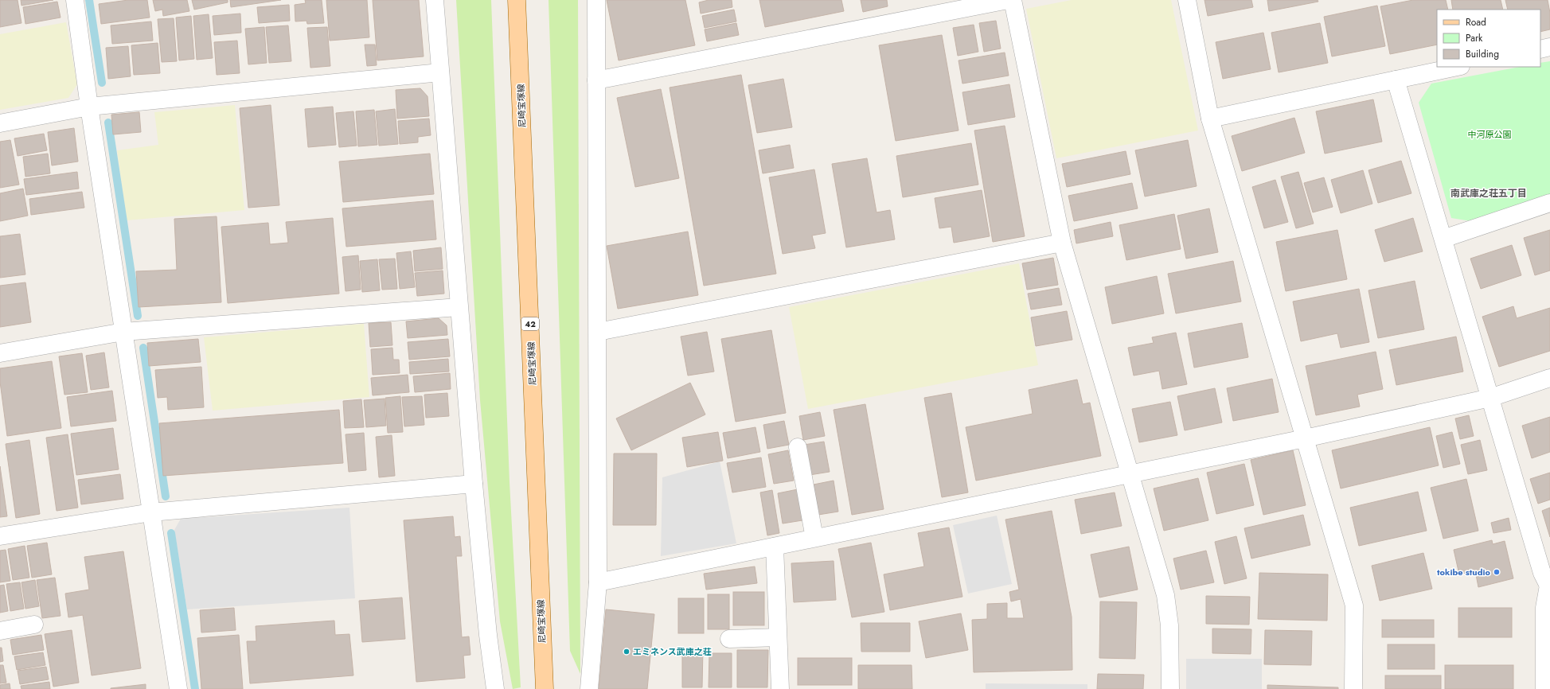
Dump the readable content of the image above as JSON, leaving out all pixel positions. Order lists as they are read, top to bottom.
{
  "streets": {
    "main road": ["尼崎宝塚線", "42"]
  },
  "districts": ["南武庫之荘五丁目"],
  "parks": ["中河原公園"],
  "places": ["tokibe studio", "エミネンス武庫之荘"],
  "legend": ["Road", "Park", "Building"]
}
